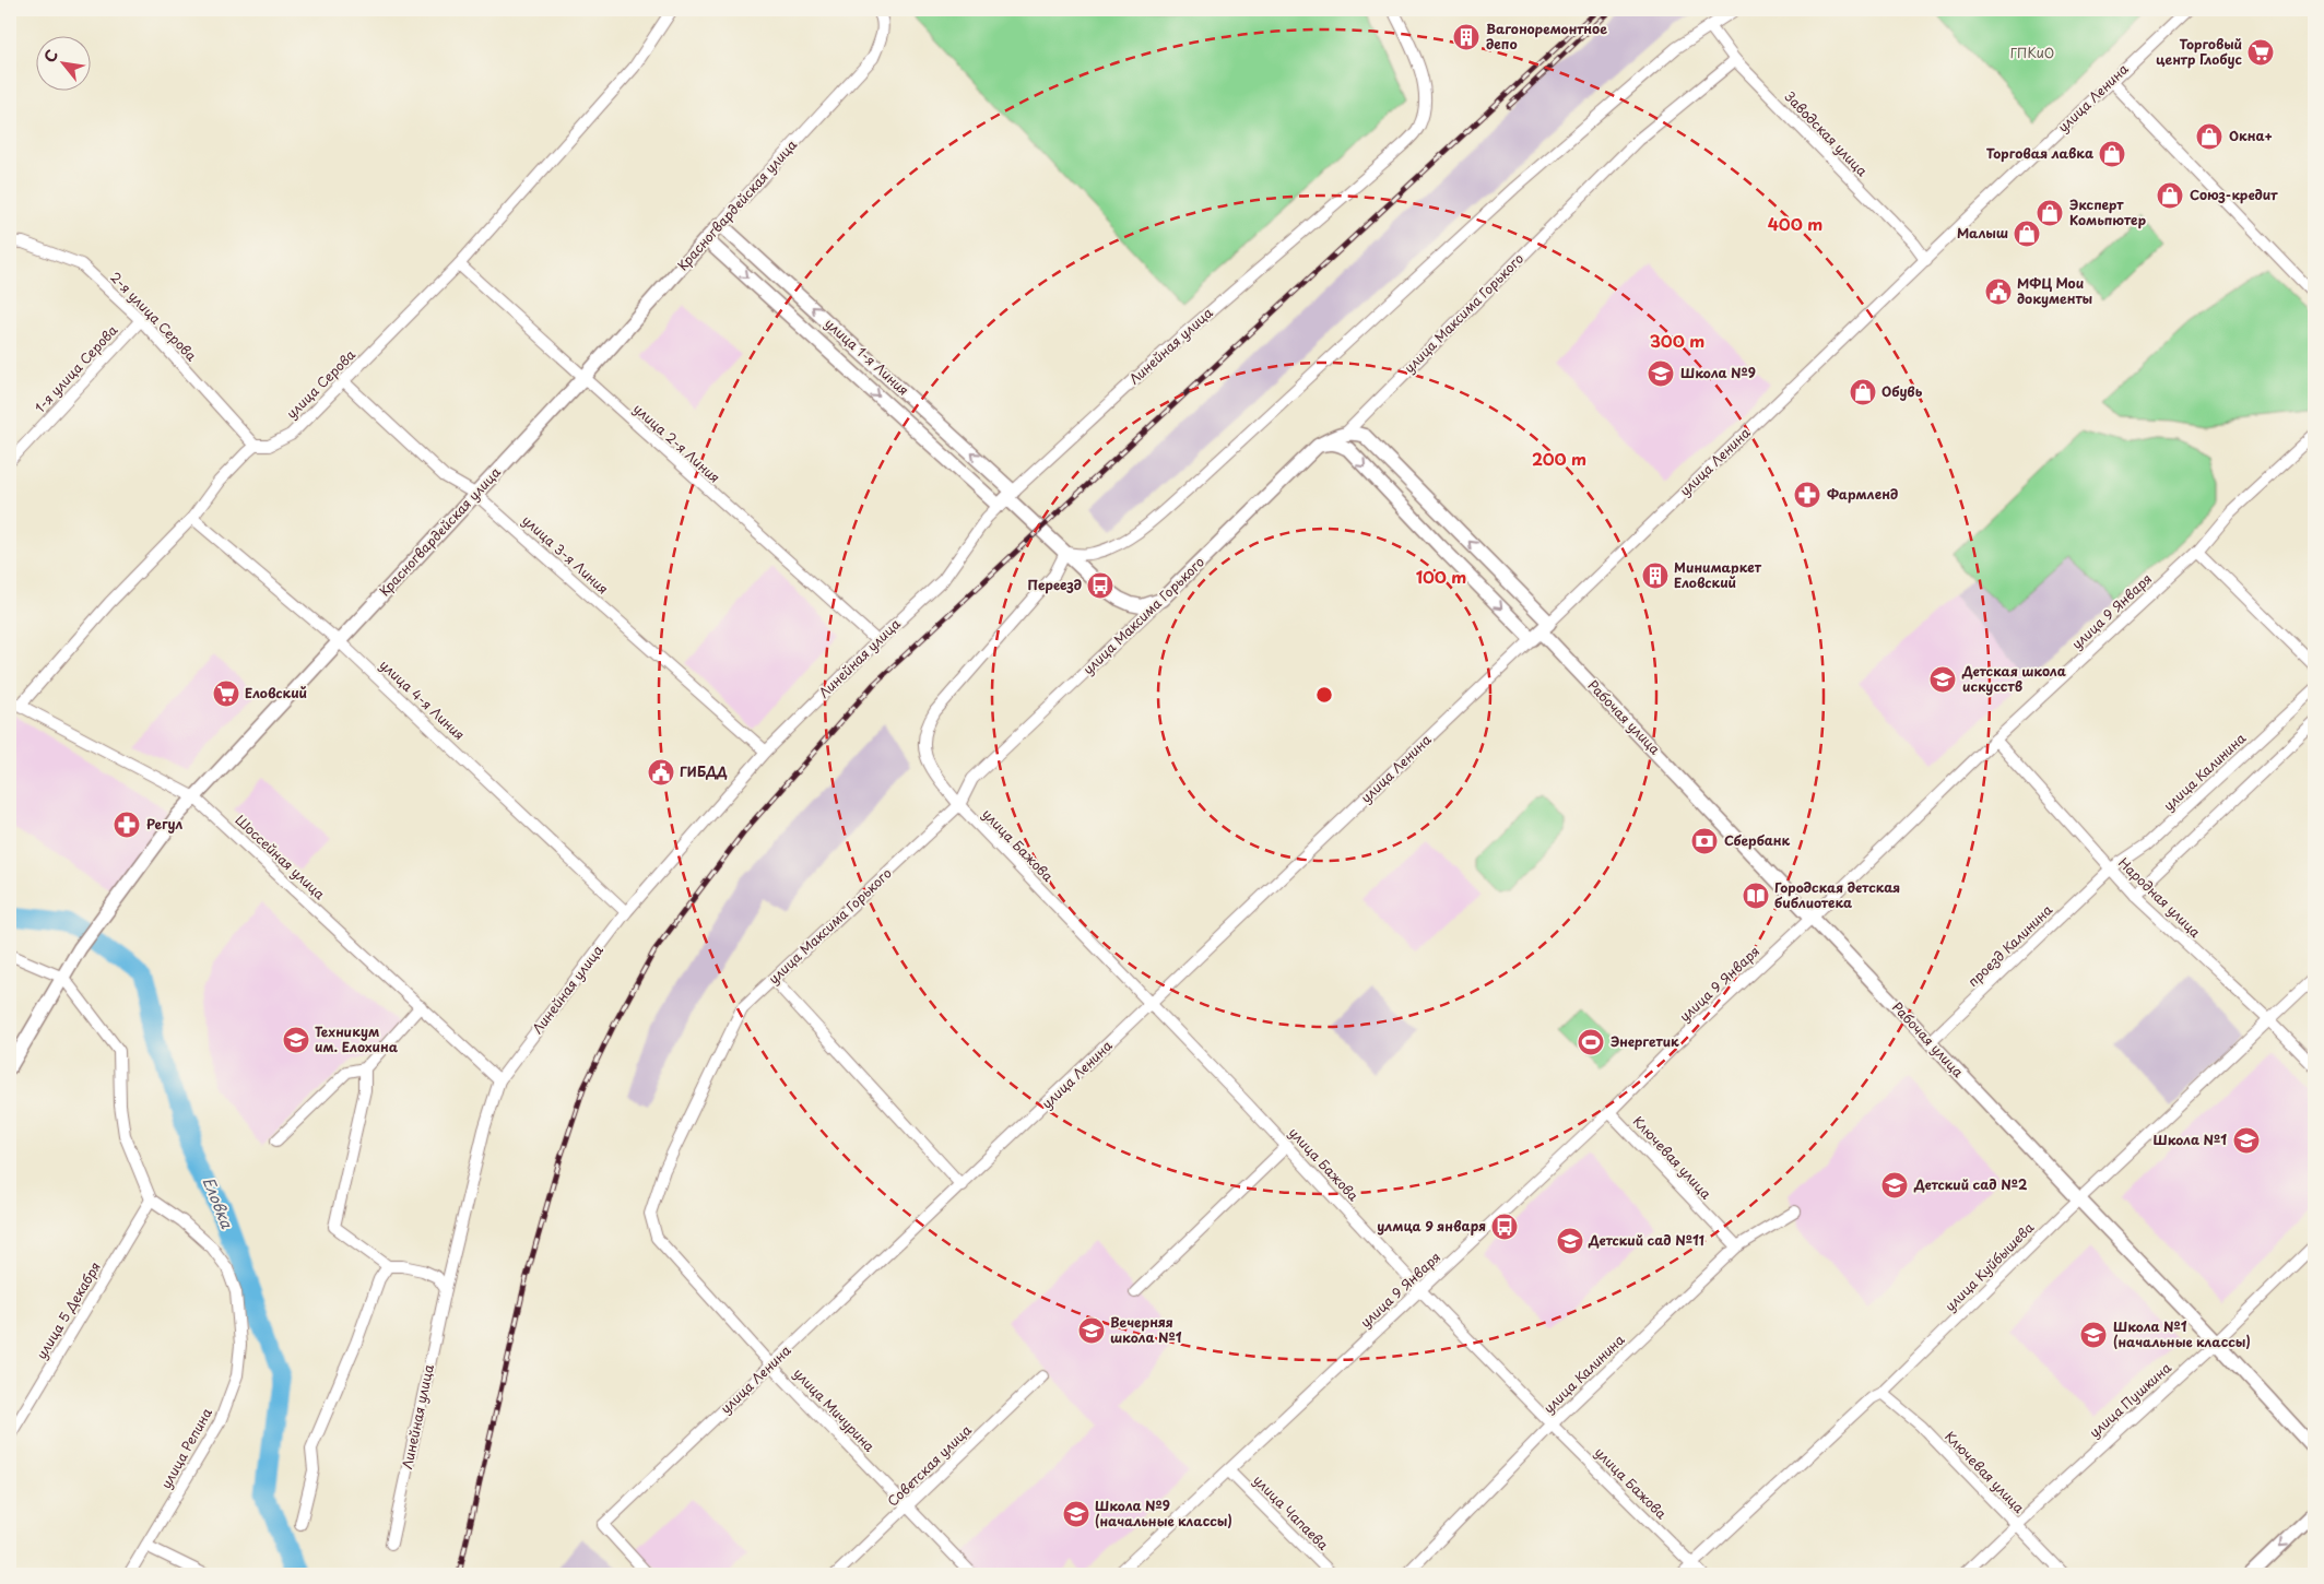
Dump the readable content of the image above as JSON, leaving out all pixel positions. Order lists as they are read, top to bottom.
{
  "streets": {
    "main road": [
      "Красногвардейская улица",
      "улица Максима Горького",
      "улица 1-я Линия",
      "Рабочая улица"
    ],
    "street": [
      "улица Ленина",
      "Заводская улица",
      "2-я улица Серова",
      "Линейная улица",
      "1-я улица Серова",
      "улица Серова",
      "улица 2-я Линия",
      "улица 3-я Линия",
      "улица 9 Января",
      "улица 4-я Линия",
      "улица Калинина",
      "улица Бажова",
      "Шоссейная улица",
      "Народная улица",
      "проезд Калинина",
      "Ключевая улица",
      "улица Куйбышева",
      "улица 5 Декабря",
      "улица Пушкина",
      "улица Мичурина",
      "улица Репина",
      "Советская улица",
      "улица Чапаева"
    ]
  },
  "crossings": [
    ["улица Ленина", "Заводская улица"],
    ["улица Ленина", "Рабочая улица"],
    ["улица Ленина", "улица Бажова"],
    ["улица Ленина", "улица Мичурина"],
    ["Заводская улица", "улица Максима Горького"],
    ["Красногвардейская улица", "улица 1-я Линия"],
    ["Красногвардейская улица", "улица 2-я Линия"],
    ["Красногвардейская улица", "улица 3-я Линия"],
    ["Красногвардейская улица", "улица 4-я Линия"],
    ["Красногвардейская улица", "Шоссейная улица"],
    ["улица Максима Горького", "улица 1-я Линия"],
    ["улица Максима Горького", "Рабочая улица"],
    ["улица Максима Горького", "улица Бажова"],
    ["улица Максима Горького", "улица Мичурина"],
    ["2-я улица Серова", "1-я улица Серова"],
    ["2-я улица Серова", "улица Серова"],
    ["Линейная улица", "улица 1-я Линия"],
    ["Линейная улица", "улица 2-я Линия"],
    ["Линейная улица", "улица 3-я Линия"],
    ["Линейная улица", "улица 4-я Линия"],
    ["Линейная улица", "Шоссейная улица"],
    ["улица 1-я Линия", "улица Бажова"],
    ["улица Серова", "улица 2-я Линия"],
    ["улица Серова", "улица 3-я Линия"],
    ["улица 9 Января", "Рабочая улица"],
    ["улица 9 Января", "улица Бажова"],
    ["улица 9 Января", "Народная улица"],
    ["улица 9 Января", "Ключевая улица"],
    ["улица 9 Января", "улица Чапаева"],
    ["Рабочая улица", "проезд Калинина"],
    ["Рабочая улица", "улица Куйбышева"],
    ["Рабочая улица", "улица Пушкина"],
    ["улица Калинина", "улица Бажова"],
    ["улица Калинина", "Народная улица"],
    ["улица Калинина", "проезд Калинина"],
    ["улица Калинина", "Ключевая улица"],
    ["улица Бажова", "улица Куйбышева"],
    ["Народная улица", "проезд Калинина"],
    ["Народная улица", "улица Куйбышева"],
    ["Ключевая улица", "улица Куйбышева"],
    ["Ключевая улица", "улица Пушкина"],
    ["улица 5 Декабря", "улица Репина"],
    ["улица Мичурина", "Советская улица"]
  ],
  "water": ["Еловка"],
  "parks": ["ГПКиО"],
  "places": {
    "building": ["Вагоноремонтное депо", "Минимаркет Еловский"],
    "supermarket": ["Торговый центр Глобус", "Еловский"],
    "shop": [
      "Окна+",
      "Торговая лавка",
      "Союз-кредит",
      "Эксперт Комьпютер",
      "Малыш",
      "Обувь"
    ],
    "public building": ["МФЦ Мои документы", "ГИБДД"],
    "school or university": [
      "Школа №9",
      "Детская школа искусств",
      "Техникум им. Елохина",
      "Школа №1",
      "Детский сад №2",
      "Детский сад №11",
      "Вечерняя школа №1",
      "Школа №1 (начальные классы)",
      "Школа №9 (начальные классы)"
    ],
    "pharmacy": ["Фармленд", "Регул"],
    "bus stop": ["Переезд", "улмца 9 января"],
    "bank": ["Сбербанк"],
    "library": ["Городская детская библиотека"],
    "sports": ["Энергетик"]
  },
  "north": "top left",
  "rings": [
    "400 m",
    "300 m",
    "200 m",
    "100 m"
  ]
}
